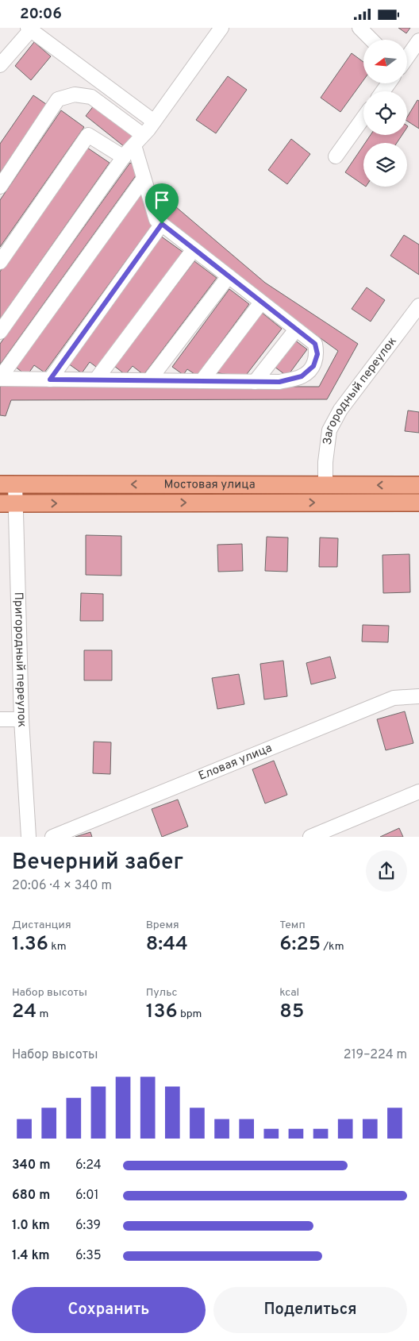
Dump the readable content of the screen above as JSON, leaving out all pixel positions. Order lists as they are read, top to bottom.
{
  "streets": {
    "main road": ["Мостовая улица"],
    "street": ["Загородный переулок", "Пригородный переулок", "Еловая улица"]
  },
  "crossings": [
    ["Загородный переулок", "Мостовая улица"],
    ["Мостовая улица", "Пригородный переулок"]
  ],
  "north": "left",
  "page": {
    "status": "20:06",
    "heading": ["Вечерний забег", "20:06 · 4 × 340 m"],
    "stats": [
      ["Дистанция", "1.36 km"],
      ["Время", "8:44"],
      ["Темп", "6:25 /km"],
      ["Набор высоты", "24 m"],
      ["Пульс", "136 bpm"],
      ["kcal", "85"]
    ],
    "chart": ["Набор высоты", "219–224 m"],
    "list": [
      {
        "name": "340 m",
        "note": "6:24"
      },
      {
        "name": "680 m",
        "note": "6:01"
      },
      {
        "name": "1.0 km",
        "note": "6:39"
      },
      {
        "name": "1.4 km",
        "note": "6:35"
      }
    ],
    "buttons": ["Сохранить", "Поделиться"]
  }
}
